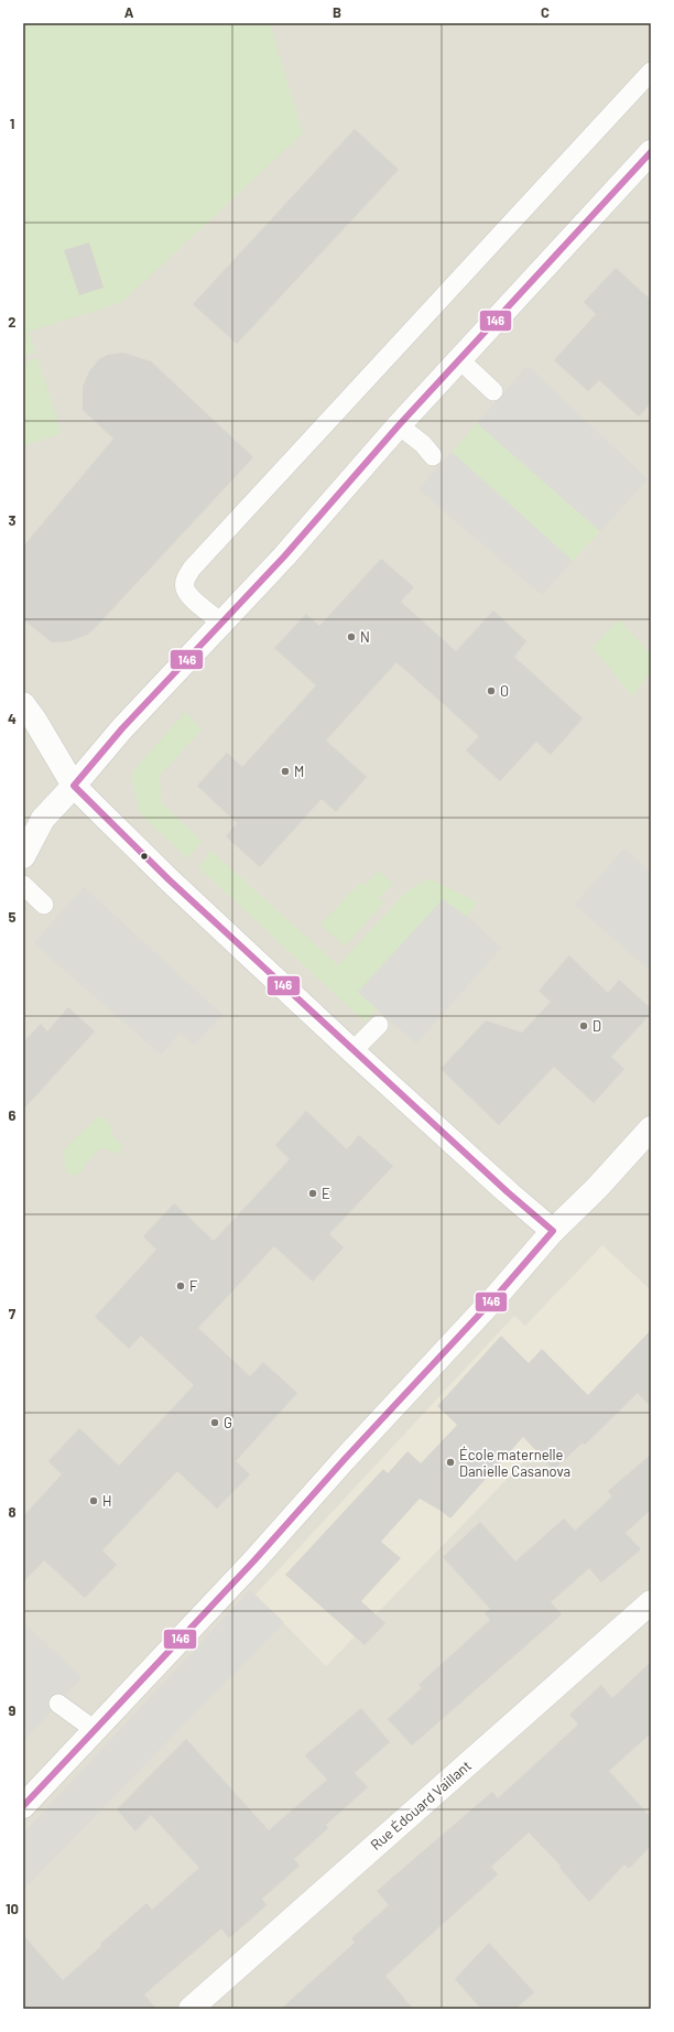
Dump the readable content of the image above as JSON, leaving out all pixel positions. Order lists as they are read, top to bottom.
{
  "streets": {
    "street": ["Rue Édouard Vaillant"]
  },
  "places": [
    "N",
    "O",
    "M",
    "D",
    "E",
    "F",
    "G",
    "École maternelle Danielle Casanova",
    "H"
  ],
  "lines": ["transit line 146"],
  "grid": {
    "columns": ["A", "B", "C"],
    "rows": [
      "1",
      "2",
      "3",
      "4",
      "5",
      "6",
      "7",
      "8",
      "9",
      "10"
    ]
  }
}
